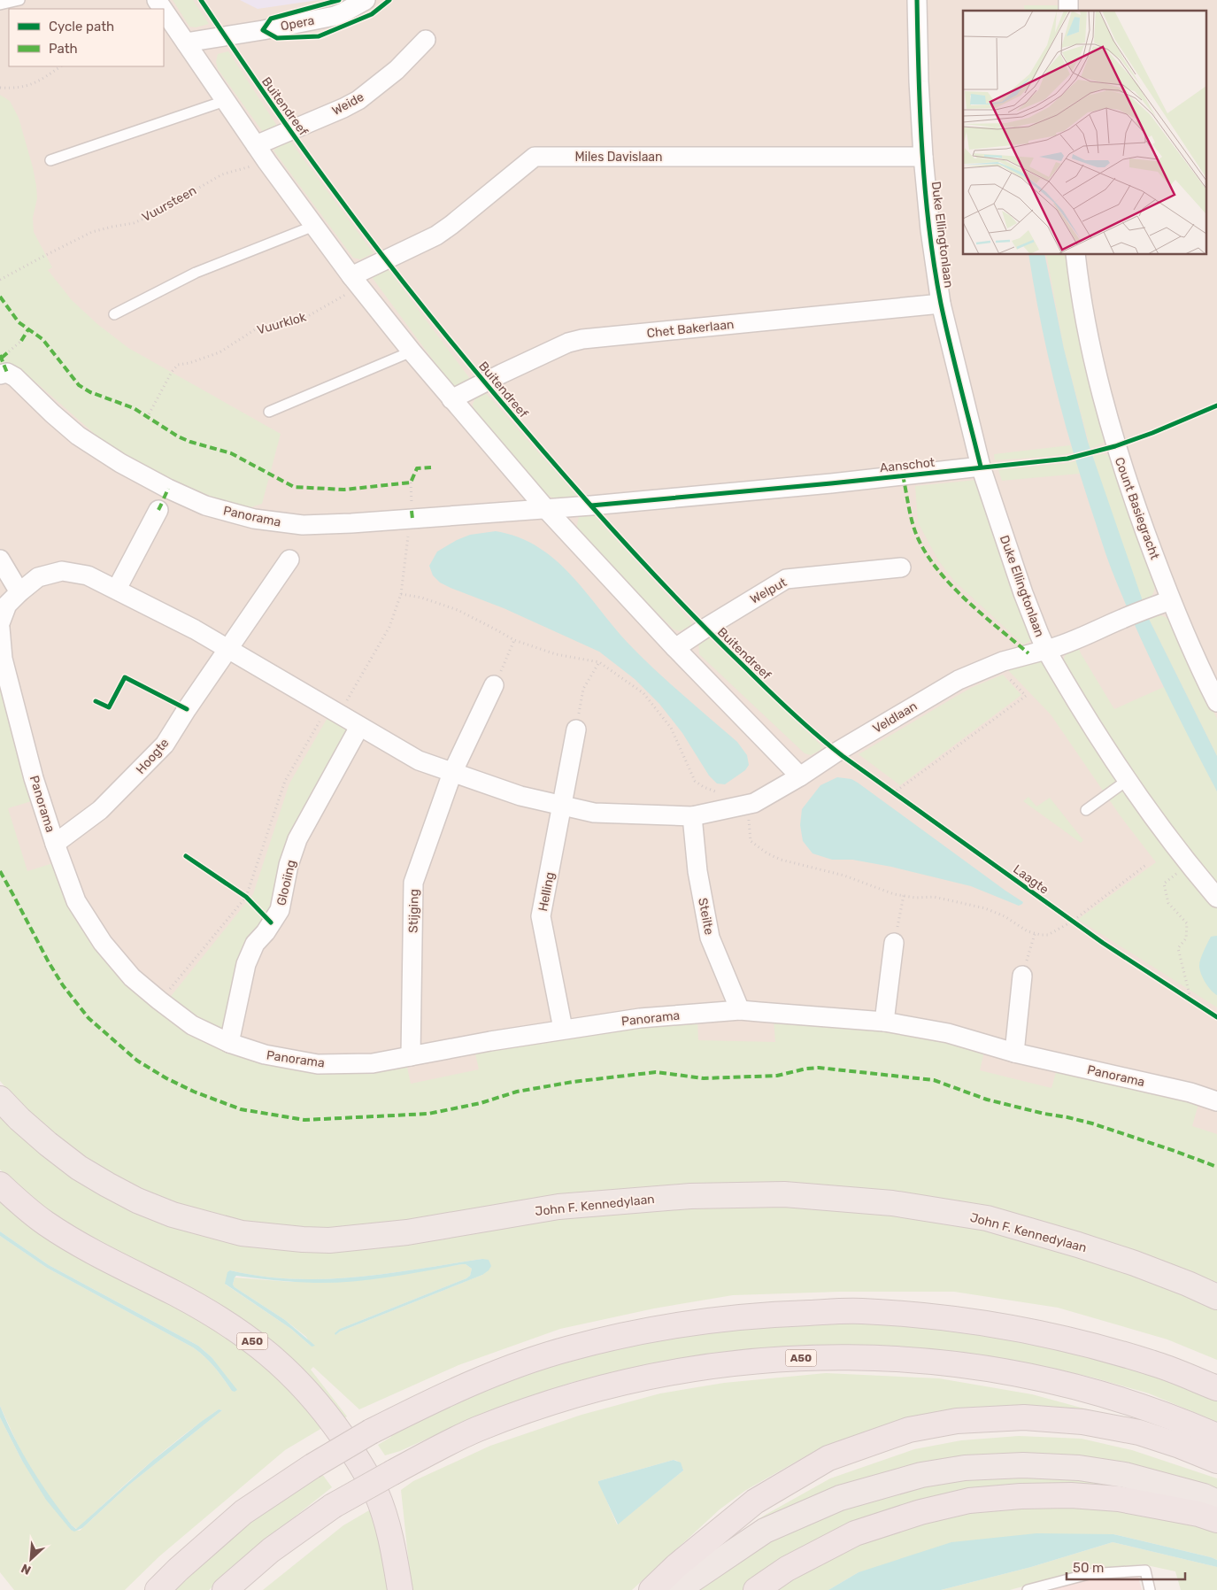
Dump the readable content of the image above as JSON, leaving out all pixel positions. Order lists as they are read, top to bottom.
{
  "streets": {
    "highway": ["John F. Kennedylaan", "A50"],
    "street": [
      "Opera",
      "Weide",
      "Miles Davislaan",
      "Duke Ellingtonlaan",
      "Chet Bakerlaan",
      "Aanschot",
      "Count Basiegracht",
      "Panorama",
      "Welput",
      "Veldlaan",
      "Hoogte",
      "Glooiing",
      "Helling",
      "Stijging",
      "Steilte"
    ],
    "path": ["Vuursteen", "Vuurklok"],
    "cycle path": ["Buitendreef"]
  },
  "crossings": [
    ["Miles Davislaan", "Duke Ellingtonlaan"],
    ["Miles Davislaan", "Vuurklok"],
    ["Duke Ellingtonlaan", "Chet Bakerlaan"],
    ["Duke Ellingtonlaan", "Aanschot"],
    ["Duke Ellingtonlaan", "Count Basiegracht"],
    ["Duke Ellingtonlaan", "Veldlaan"],
    ["Aanschot", "Panorama"],
    ["Panorama", "Hoogte"],
    ["Panorama", "Glooiing"],
    ["Panorama", "Helling"],
    ["Panorama", "Stijging"],
    ["Panorama", "Steilte"]
  ],
  "legend": ["Cycle path", "Path"],
  "scale_bar": "50 m",
  "north": "bottom left"
}
